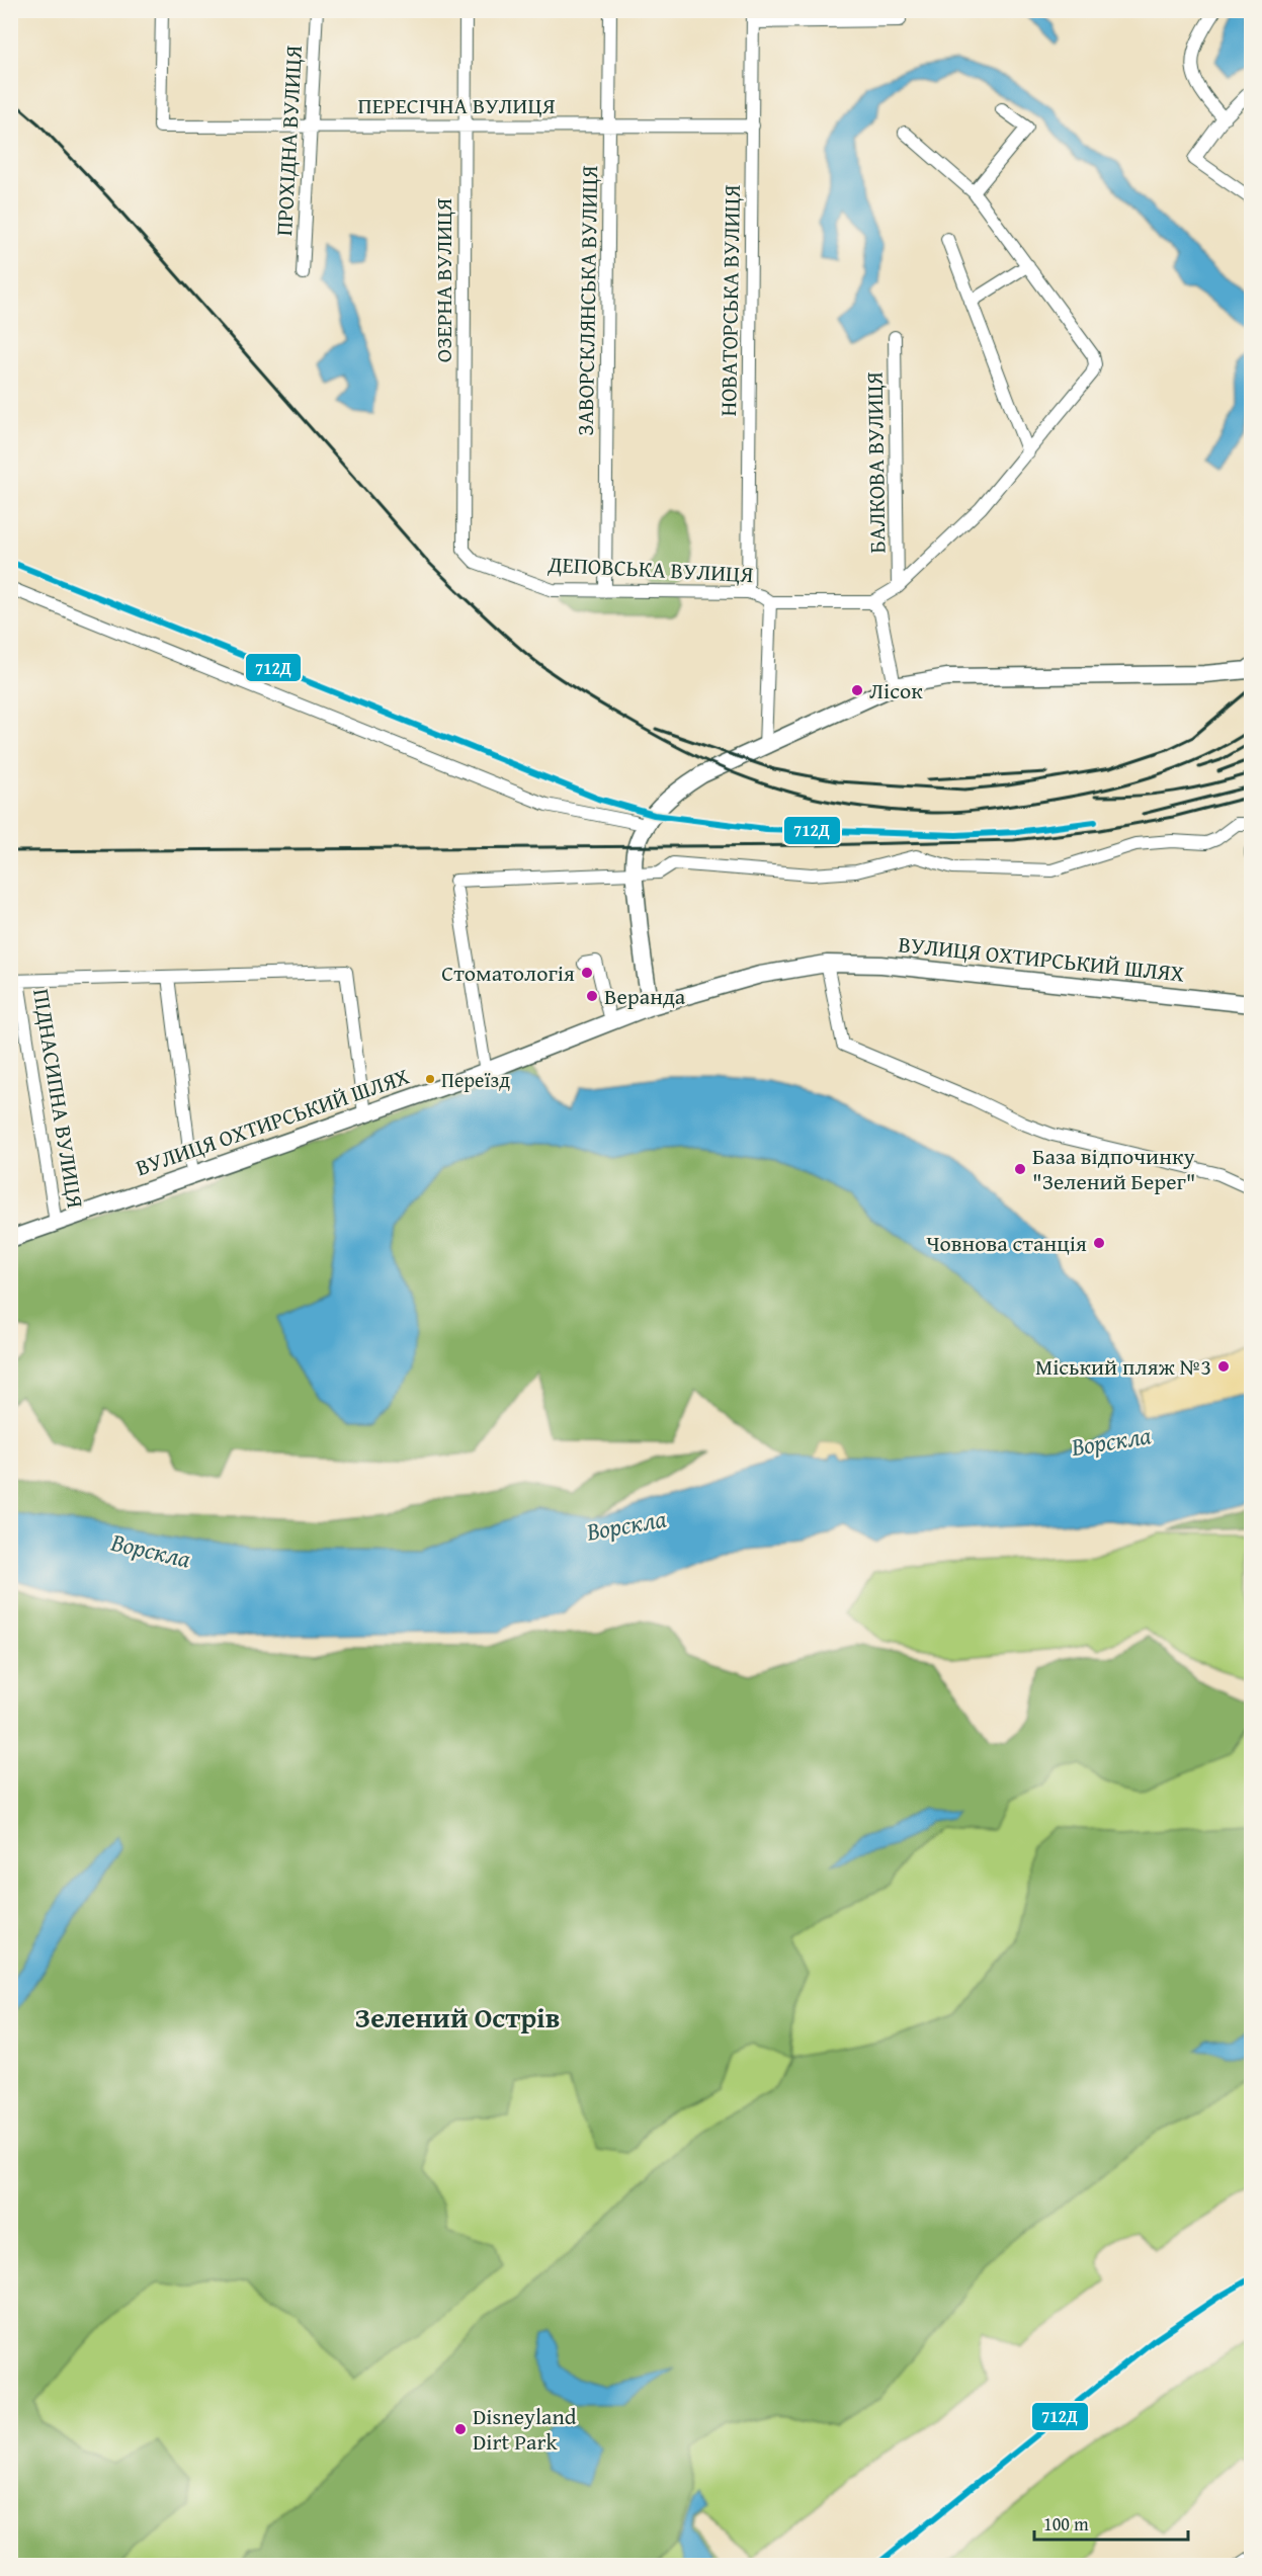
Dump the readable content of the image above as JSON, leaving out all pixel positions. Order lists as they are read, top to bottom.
{
  "streets": {
    "main road": ["ВУЛИЦЯ ОХТИРСЬКИЙ ШЛЯХ"],
    "street": [
      "ПЕРЕСІЧНА ВУЛИЦЯ",
      "ПРОХІДНА ВУЛИЦЯ",
      "ОЗЕРНА ВУЛИЦЯ",
      "ЗАВОРСКЛЯНСЬКА ВУЛИЦЯ",
      "НОВАТОРСЬКА ВУЛИЦЯ",
      "БАЛКОВА ВУЛИЦЯ",
      "ДЕПОВСЬКА ВУЛИЦЯ",
      "ПІДНАСИПНА ВУЛИЦЯ"
    ]
  },
  "crossings": [
    ["ПЕРЕСІЧНА ВУЛИЦЯ", "ПРОХІДНА ВУЛИЦЯ"],
    ["ПЕРЕСІЧНА ВУЛИЦЯ", "ОЗЕРНА ВУЛИЦЯ"],
    ["ПЕРЕСІЧНА ВУЛИЦЯ", "ЗАВОРСКЛЯНСЬКА ВУЛИЦЯ"],
    ["ПЕРЕСІЧНА ВУЛИЦЯ", "НОВАТОРСЬКА ВУЛИЦЯ"],
    ["ОЗЕРНА ВУЛИЦЯ", "ДЕПОВСЬКА ВУЛИЦЯ"],
    ["ЗАВОРСКЛЯНСЬКА ВУЛИЦЯ", "ДЕПОВСЬКА ВУЛИЦЯ"],
    ["НОВАТОРСЬКА ВУЛИЦЯ", "ДЕПОВСЬКА ВУЛИЦЯ"],
    ["ВУЛИЦЯ ОХТИРСЬКИЙ ШЛЯХ", "ПІДНАСИПНА ВУЛИЦЯ"]
  ],
  "districts": ["Зелений Острів"],
  "water": ["Ворскла"],
  "places": [
    "Лісок",
    "Стоматологія",
    "Веранда",
    "Переїзд",
    "База відпочинку \"Зелений Берег\"",
    "Човнова станція",
    "Міський пляж №3",
    "Disneyland Dirt Park"
  ],
  "lines": ["transit line 712Д"],
  "scale_bar": "100 m"
}
